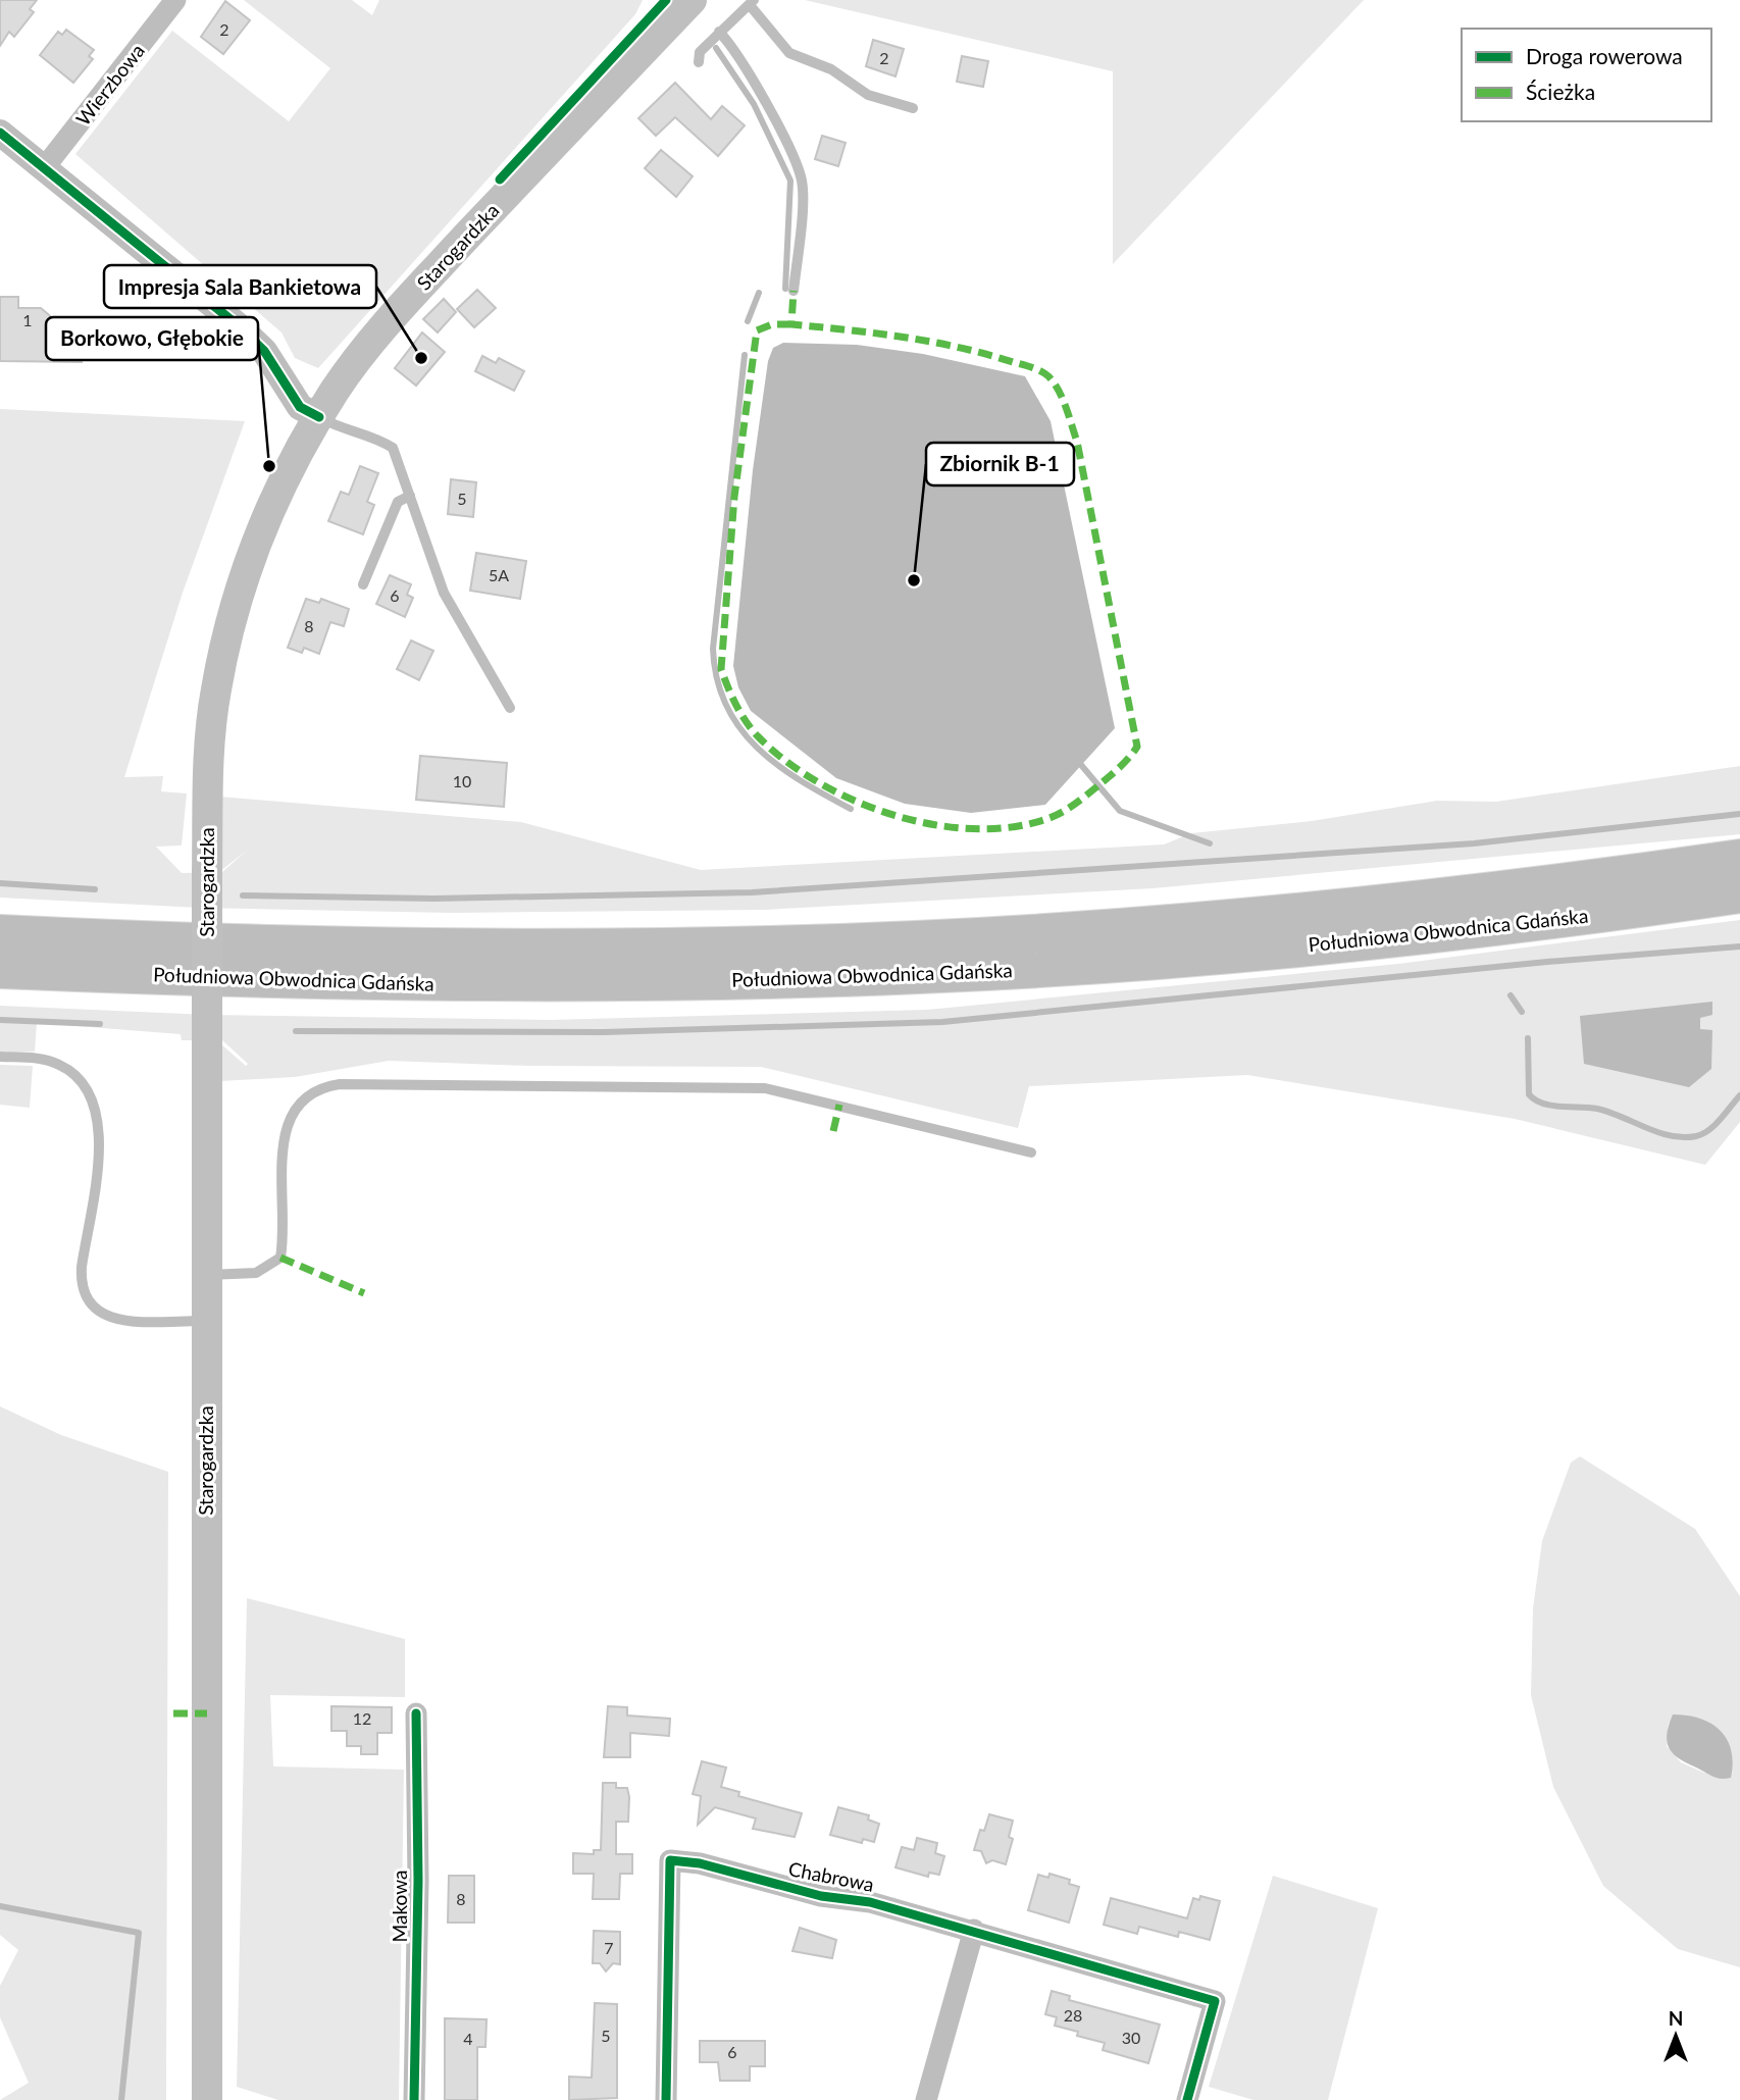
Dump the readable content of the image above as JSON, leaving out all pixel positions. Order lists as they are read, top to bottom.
{
  "streets": {
    "highway": ["Południowa Obwodnica Gdańska"],
    "main road": ["Starogardzka"],
    "street": ["Wierzbowa", "Chabrowa", "Makowa"]
  },
  "places": ["Impresja Sala Bankietowa", "Borkowo, Głębokie", "Zbiornik B-1"],
  "house_numbers": [
    "2",
    "2",
    "1",
    "5",
    "5A",
    "6",
    "8",
    "10",
    "12",
    "8",
    "7",
    "28",
    "5",
    "30",
    "4",
    "6"
  ],
  "legend": ["Droga rowerowa", "Ścieżka"],
  "north": "top"
}
